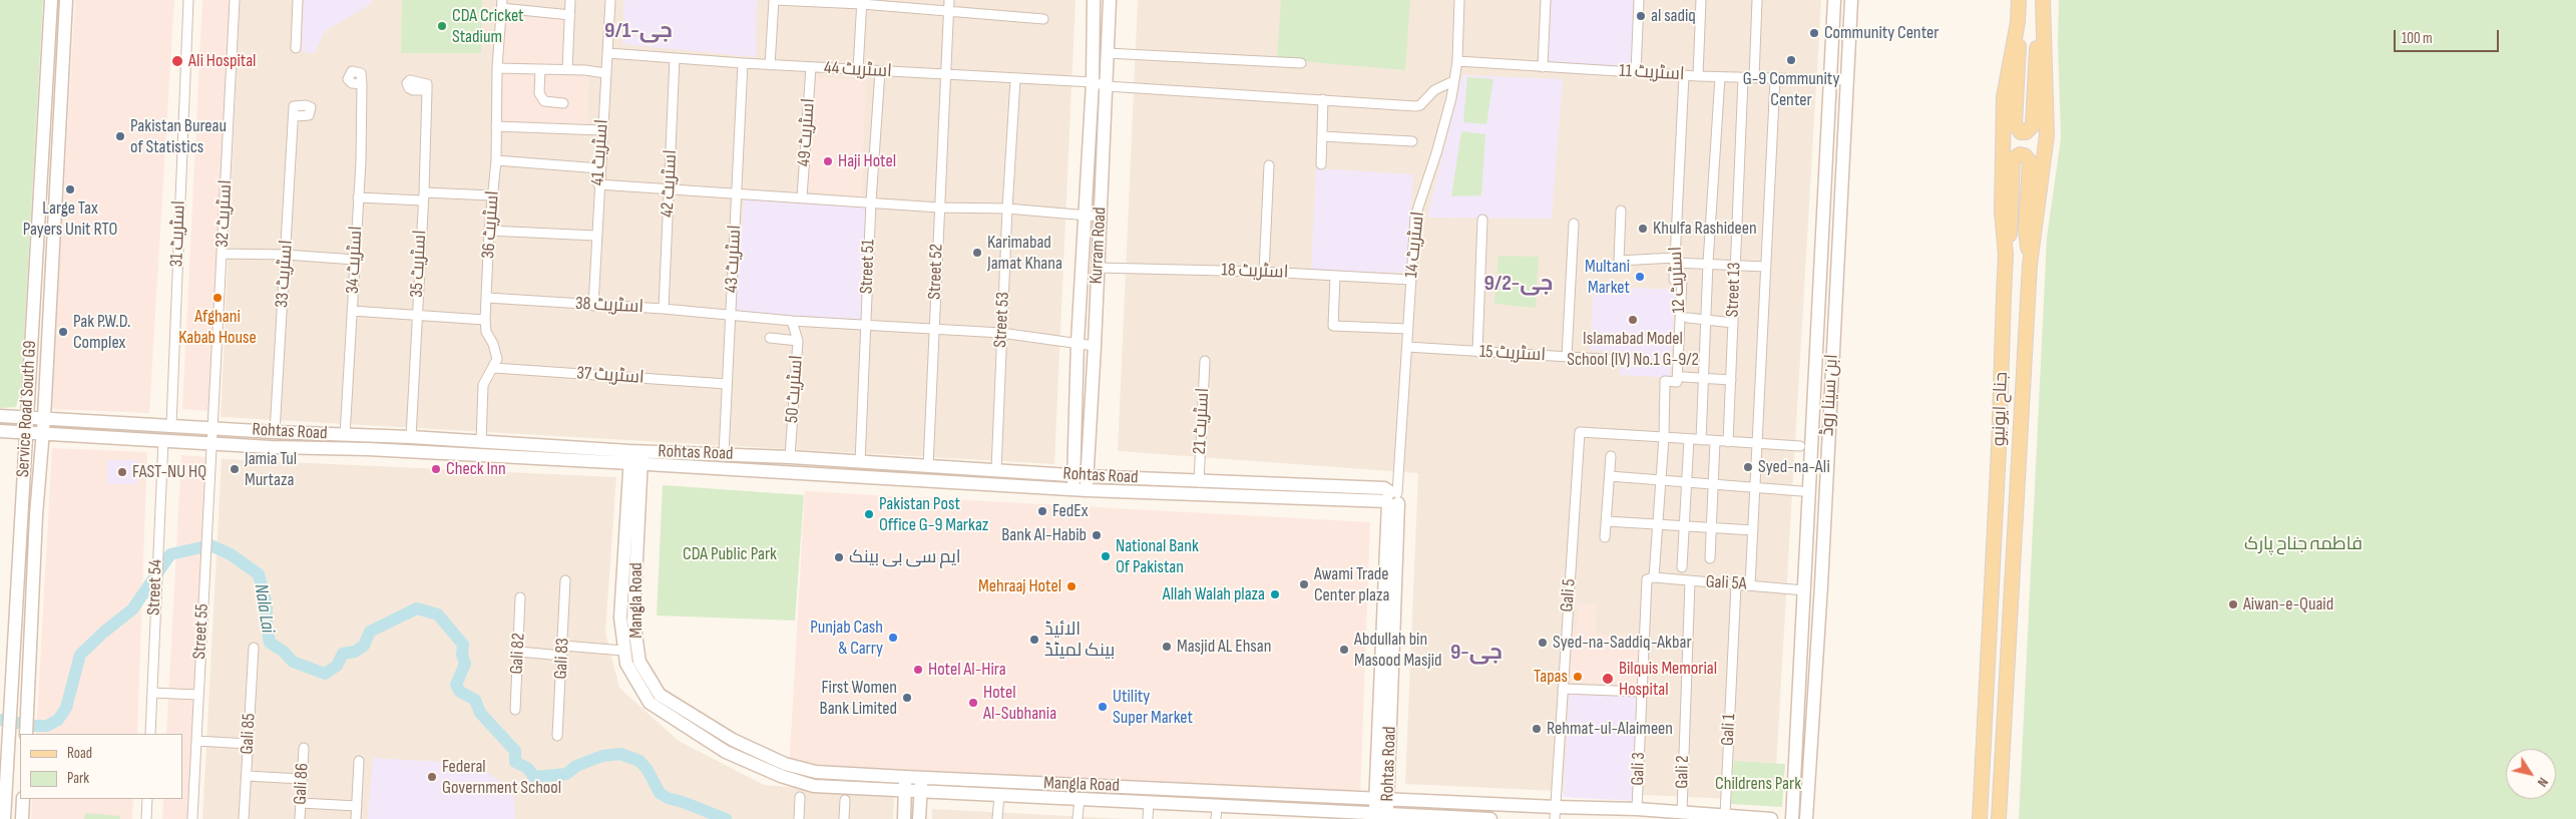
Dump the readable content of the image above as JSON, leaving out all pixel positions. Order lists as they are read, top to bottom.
{
  "streets": {
    "main road": [
      "Kurram Road",
      "ابن سینا روڈ",
      "Service Road South G9",
      "جناح ایونیو",
      "Rohtas Road",
      "Mangla Road"
    ],
    "street": [
      "اسٹریٹ 44",
      "اسٹریٹ 11",
      "اسٹریٹ 49",
      "اسٹریٹ 41",
      "اسٹریٹ 42",
      "اسٹریٹ 32",
      "اسٹریٹ 36",
      "اسٹریٹ 31",
      "اسٹریٹ 14",
      "اسٹریٹ 43",
      "اسٹریٹ 34",
      "اسٹریٹ 35",
      "Street 51",
      "Street 52",
      "اسٹریٹ 18",
      "اسٹریٹ 33",
      "اسٹریٹ 12",
      "Street 13",
      "اسٹریٹ 38",
      "Street 53",
      "اسٹریٹ 15",
      "اسٹریٹ 37",
      "اسٹریٹ 50",
      "اسٹریٹ 21",
      "Gali 5A",
      "Street 54",
      "Gali 5",
      "Street 55",
      "Gali 82",
      "Gali 83",
      "Gali 1",
      "Gali 85",
      "Gali 3",
      "Gali 2",
      "Gali 86"
    ]
  },
  "crossings": [
    ["اسٹریٹ 44", "اسٹریٹ 49"],
    ["اسٹریٹ 44", "اسٹریٹ 41"],
    ["اسٹریٹ 44", "اسٹریٹ 42"],
    ["اسٹریٹ 44", "اسٹریٹ 14"],
    ["اسٹریٹ 44", "Kurram Road"],
    ["اسٹریٹ 44", "اسٹریٹ 43"],
    ["اسٹریٹ 44", "Street 51"],
    ["اسٹریٹ 44", "Street 52"],
    ["اسٹریٹ 44", "Street 53"],
    ["اسٹریٹ 11", "اسٹریٹ 14"],
    ["اسٹریٹ 11", "اسٹریٹ 12"],
    ["اسٹریٹ 11", "Street 13"],
    ["اسٹریٹ 11", "ابن سینا روڈ"],
    ["اسٹریٹ 41", "اسٹریٹ 38"],
    ["اسٹریٹ 42", "اسٹریٹ 38"],
    ["اسٹریٹ 32", "Rohtas Road"],
    ["اسٹریٹ 32", "Street 55"],
    ["اسٹریٹ 36", "اسٹریٹ 38"],
    ["اسٹریٹ 36", "اسٹریٹ 37"],
    ["اسٹریٹ 31", "Rohtas Road"],
    ["اسٹریٹ 14", "اسٹریٹ 18"],
    ["اسٹریٹ 14", "اسٹریٹ 15"],
    ["اسٹریٹ 14", "Rohtas Road"],
    ["Kurram Road", "اسٹریٹ 18"],
    ["Kurram Road", "اسٹریٹ 38"],
    ["Kurram Road", "Rohtas Road"],
    ["اسٹریٹ 43", "اسٹریٹ 38"],
    ["اسٹریٹ 43", "اسٹریٹ 37"],
    ["اسٹریٹ 43", "Rohtas Road"],
    ["اسٹریٹ 34", "Rohtas Road"],
    ["اسٹریٹ 35", "Rohtas Road"],
    ["Street 51", "اسٹریٹ 38"],
    ["Street 51", "Rohtas Road"],
    ["Street 52", "اسٹریٹ 38"],
    ["Street 52", "Rohtas Road"],
    ["اسٹریٹ 33", "Rohtas Road"],
    ["اسٹریٹ 12", "Gali 3"],
    ["اسٹریٹ 38", "Street 53"],
    ["اسٹریٹ 38", "اسٹریٹ 50"],
    ["Street 53", "Rohtas Road"],
    ["اسٹریٹ 50", "Rohtas Road"],
    ["ابن سینا روڈ", "Gali 5A"],
    ["Service Road South G9", "Rohtas Road"],
    ["اسٹریٹ 21", "Rohtas Road"],
    ["Rohtas Road", "Street 54"],
    ["Rohtas Road", "Mangla Road"],
    ["Rohtas Road", "Street 55"],
    ["Gali 5A", "Gali 1"],
    ["Gali 5A", "Gali 3"],
    ["Gali 5A", "Gali 2"],
    ["Gali 5", "Mangla Road"],
    ["Gali 5", "Gali 3"],
    ["Mangla Road", "Gali 1"],
    ["Mangla Road", "Gali 3"],
    ["Mangla Road", "Gali 2"]
  ],
  "districts": ["جی-9/1", "جی-9/2", "جی-9"],
  "water": ["Nala Lai"],
  "parks": ["فاطمہ جناح پارک", "CDA Public Park", "Childrens Park"],
  "places": [
    "al sadiq",
    "CDA Cricket Stadium",
    "Community Center",
    "G-9 Community Center",
    "Ali Hospital",
    "Pakistan Bureau of Statistics",
    "Haji Hotel",
    "Large Tax Payers Unit RTO",
    "Khulfa Rashideen",
    "Karimabad Jamat Khana",
    "Multani Market",
    "Afghani Kabab House",
    "Islamabad Model School (IV) No.1 G-9/2",
    "Pak P.W.D. Complex",
    "Syed-na-Ali",
    "Jamia Tul Murtaza",
    "Check Inn",
    "FAST-NU HQ",
    "FedEx",
    "Pakistan Post Office G-9 Markaz",
    "Bank Al-Habib",
    "National Bank Of Pakistan",
    "ایم سی بی بینک",
    "Awami Trade Center plaza",
    "Mehraaj Hotel",
    "Allah Walah plaza",
    "Aiwan-e-Quaid",
    "Punjab Cash & Carry",
    "الائیڈ بینک لمیٹڈ",
    "Syed-na-Saddiq-Akbar",
    "Masjid AL Ehsan",
    "Abdullah bin Masood Masjid",
    "Hotel Al-Hira",
    "Tapas",
    "Bilquis Memorial Hospital",
    "First Women Bank Limited",
    "Hotel Al-Subhania",
    "Utility Super Market",
    "Rehmat-ul-Alaimeen",
    "Federal Government School"
  ],
  "legend": ["Road", "Park"],
  "scale_bar": "100 m",
  "north": "bottom right"
}
